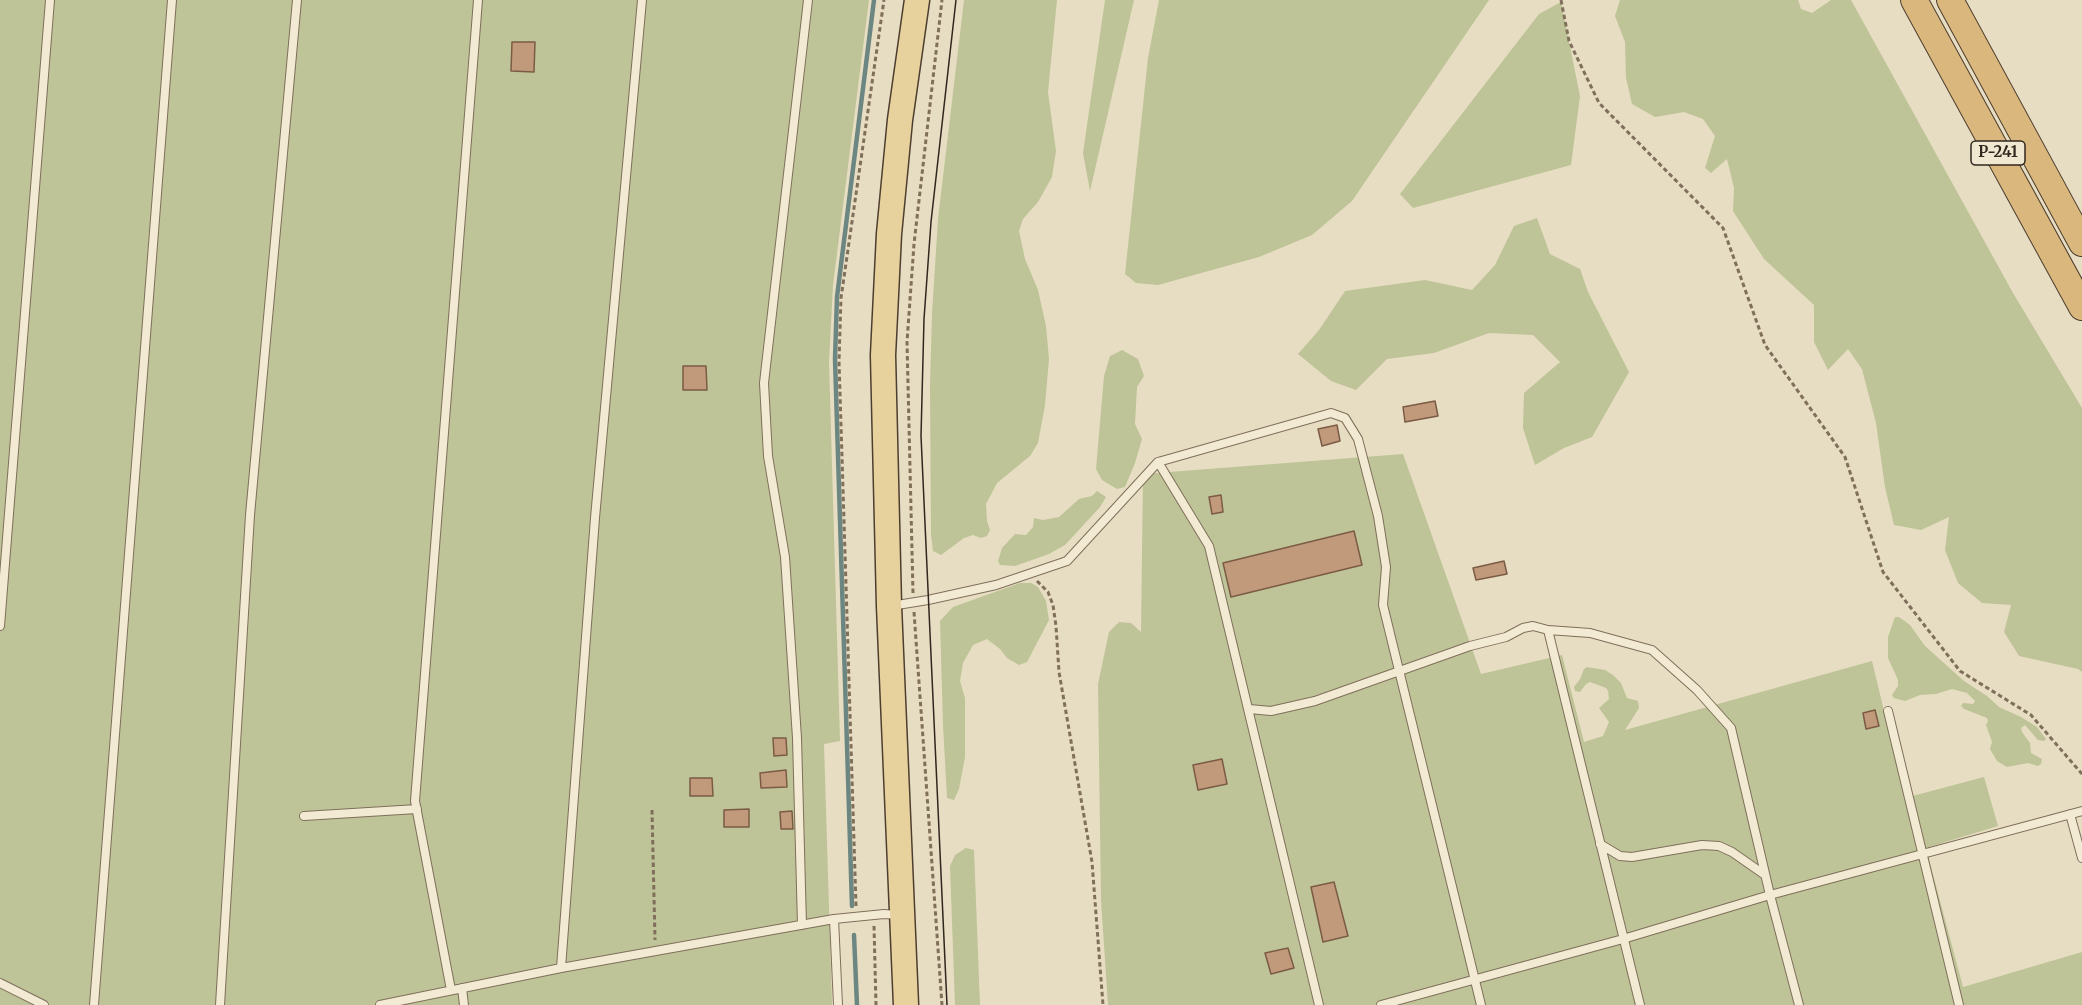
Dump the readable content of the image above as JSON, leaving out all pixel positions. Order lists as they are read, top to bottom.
{
  "streets": {
    "highway": ["Р-241"]
  }
}
